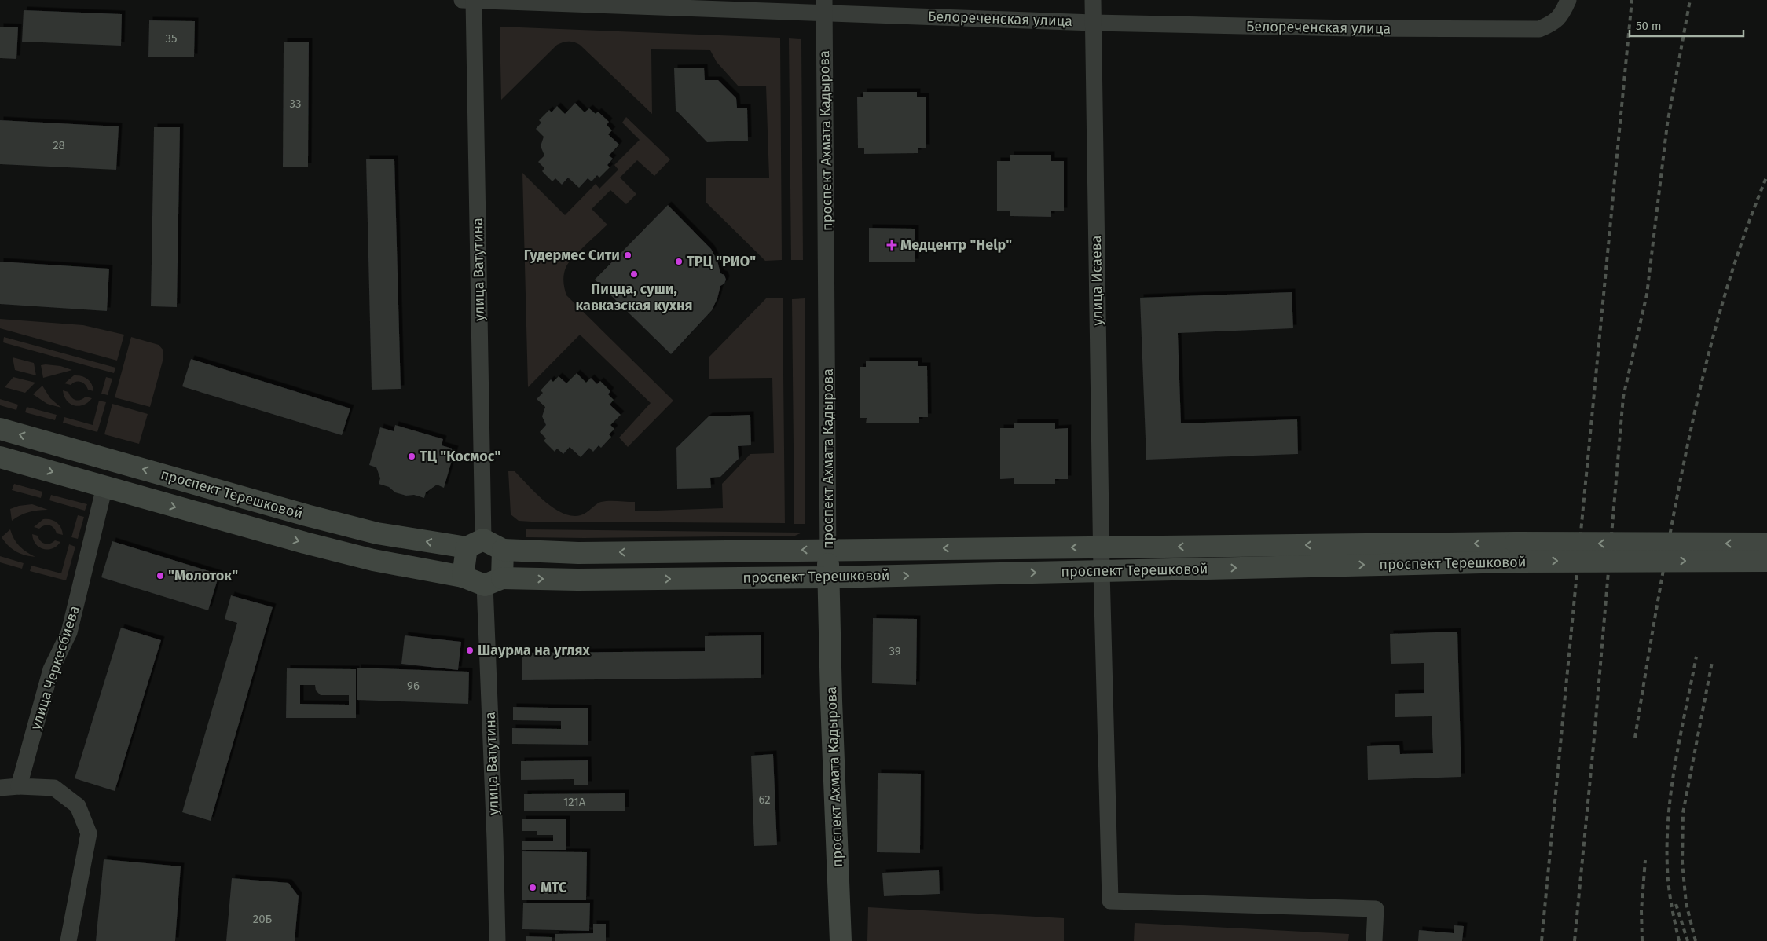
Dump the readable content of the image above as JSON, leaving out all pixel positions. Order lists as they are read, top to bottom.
{
  "streets": {
    "main road": ["проспект Ахмата Кадырова", "проспект Терешковой"],
    "street": [
      "Белореченская улица",
      "улица Ватутина",
      "улица Исаева",
      "улица Черкесбиева"
    ]
  },
  "crossings": [
    ["Белореченская улица", "проспект Ахмата Кадырова"],
    ["Белореченская улица", "улица Ватутина"],
    ["Белореченская улица", "улица Исаева"],
    ["проспект Ахмата Кадырова", "проспект Терешковой"],
    ["улица Ватутина", "проспект Терешковой"],
    ["улица Исаева", "проспект Терешковой"],
    ["проспект Терешковой", "улица Черкесбиева"]
  ],
  "places": {
    "health": ["Медцентр \"Help\""],
    "other": [
      "Гудермес Сити",
      "ТРЦ \"РИО\"",
      "Пицца, суши, кавказская кухня",
      "ТЦ \"Космос\"",
      "\"Молоток\"",
      "Шаурма на углях",
      "МТС"
    ]
  },
  "house_numbers": [
    "35",
    "33",
    "28",
    "39",
    "96",
    "62",
    "121А",
    "20Б"
  ],
  "scale_bar": "50 m"
}
